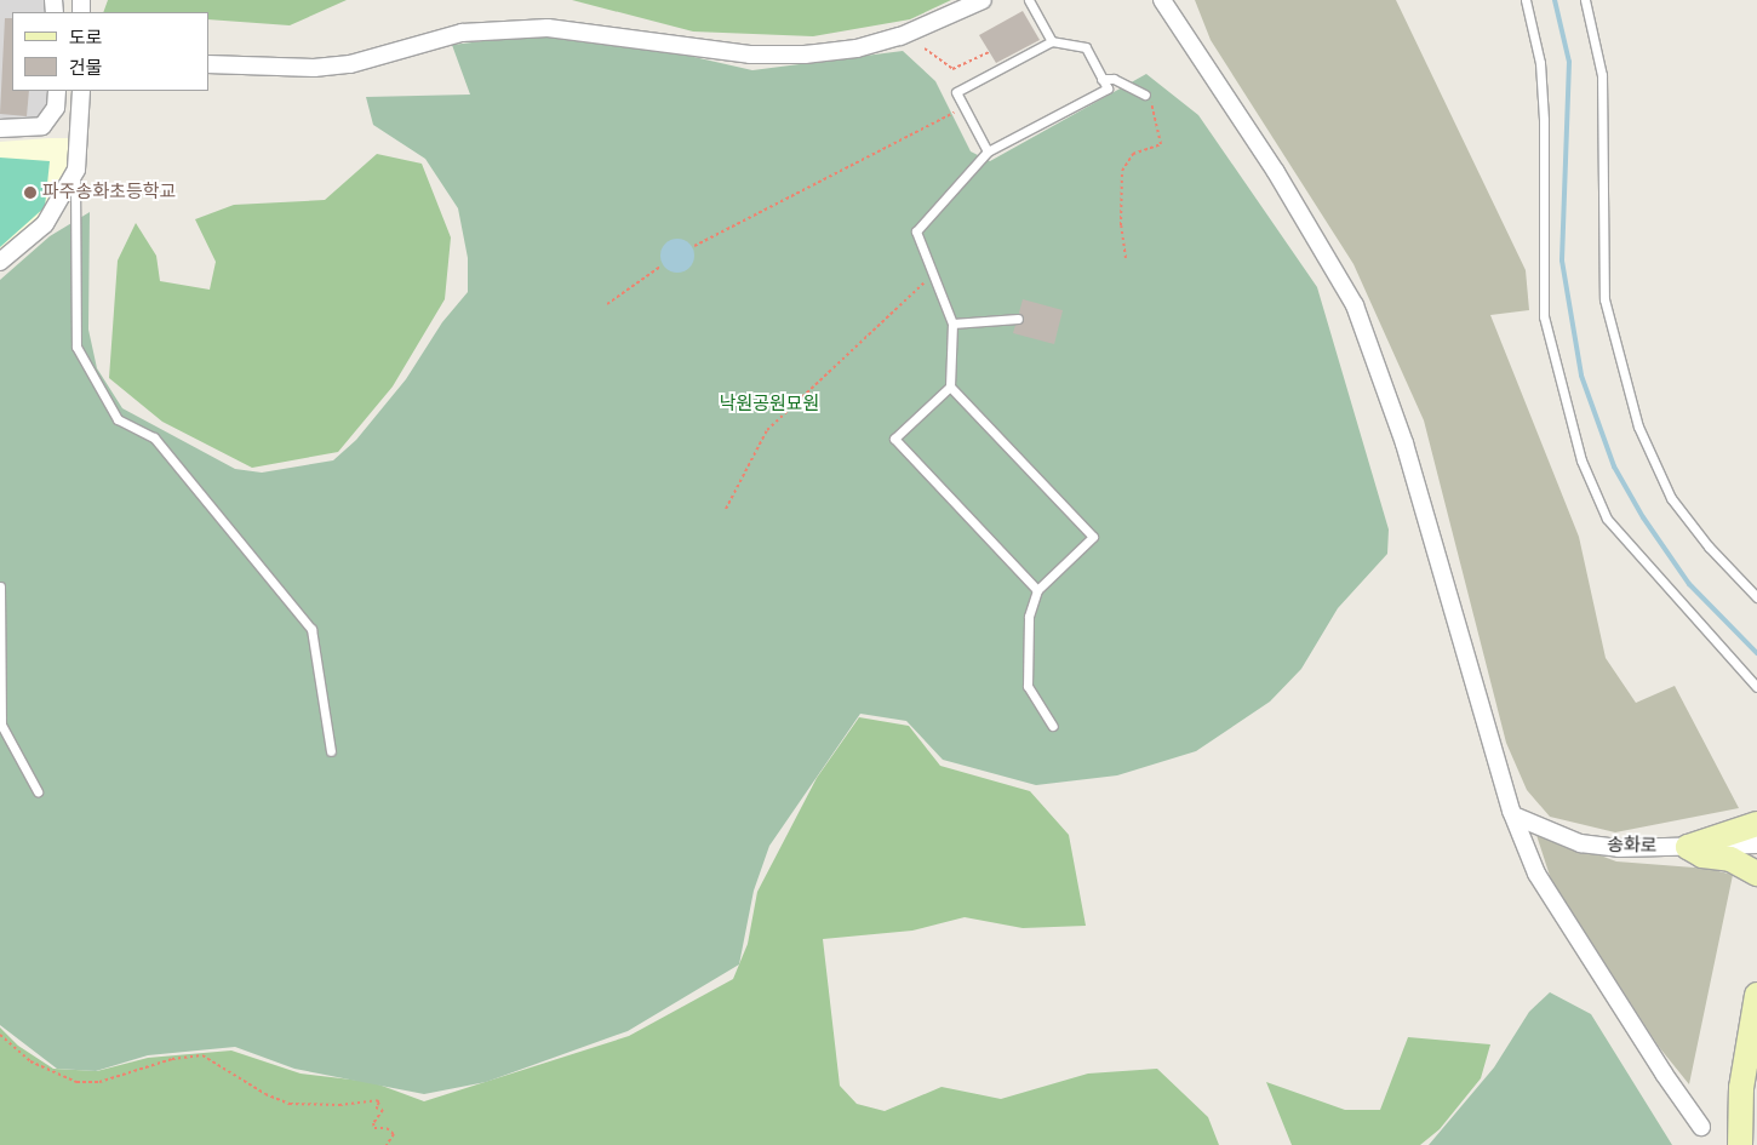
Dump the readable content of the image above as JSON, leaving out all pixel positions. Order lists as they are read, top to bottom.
{
  "streets": {
    "street": ["송화로"]
  },
  "parks": ["낙원공원묘원"],
  "places": ["파주송화초등학교"],
  "legend": ["도로", "건물"]
}
